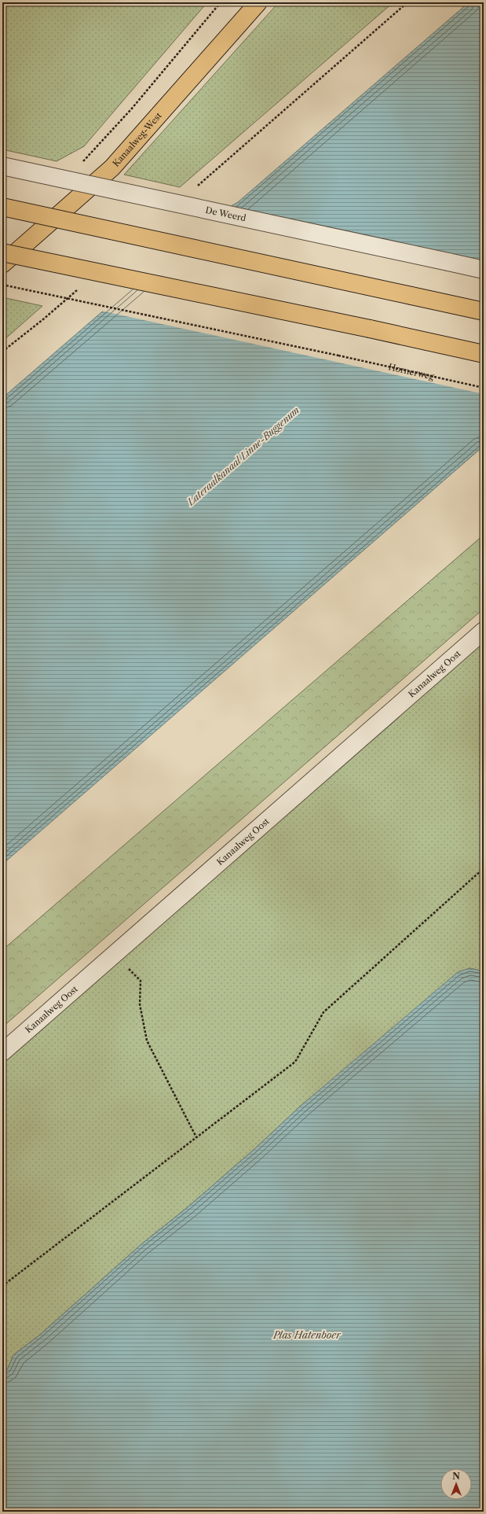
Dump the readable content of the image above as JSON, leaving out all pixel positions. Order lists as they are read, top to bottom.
{
  "streets": {
    "main road": ["Kanaalweg-West"],
    "street": ["De Weerd", "Kanaalweg Oost"],
    "path": ["Hornerweg"]
  },
  "water": ["Lateraalkanaal Linne-Buggenum", "Plas Hatenboer"],
  "north": "top"
}
